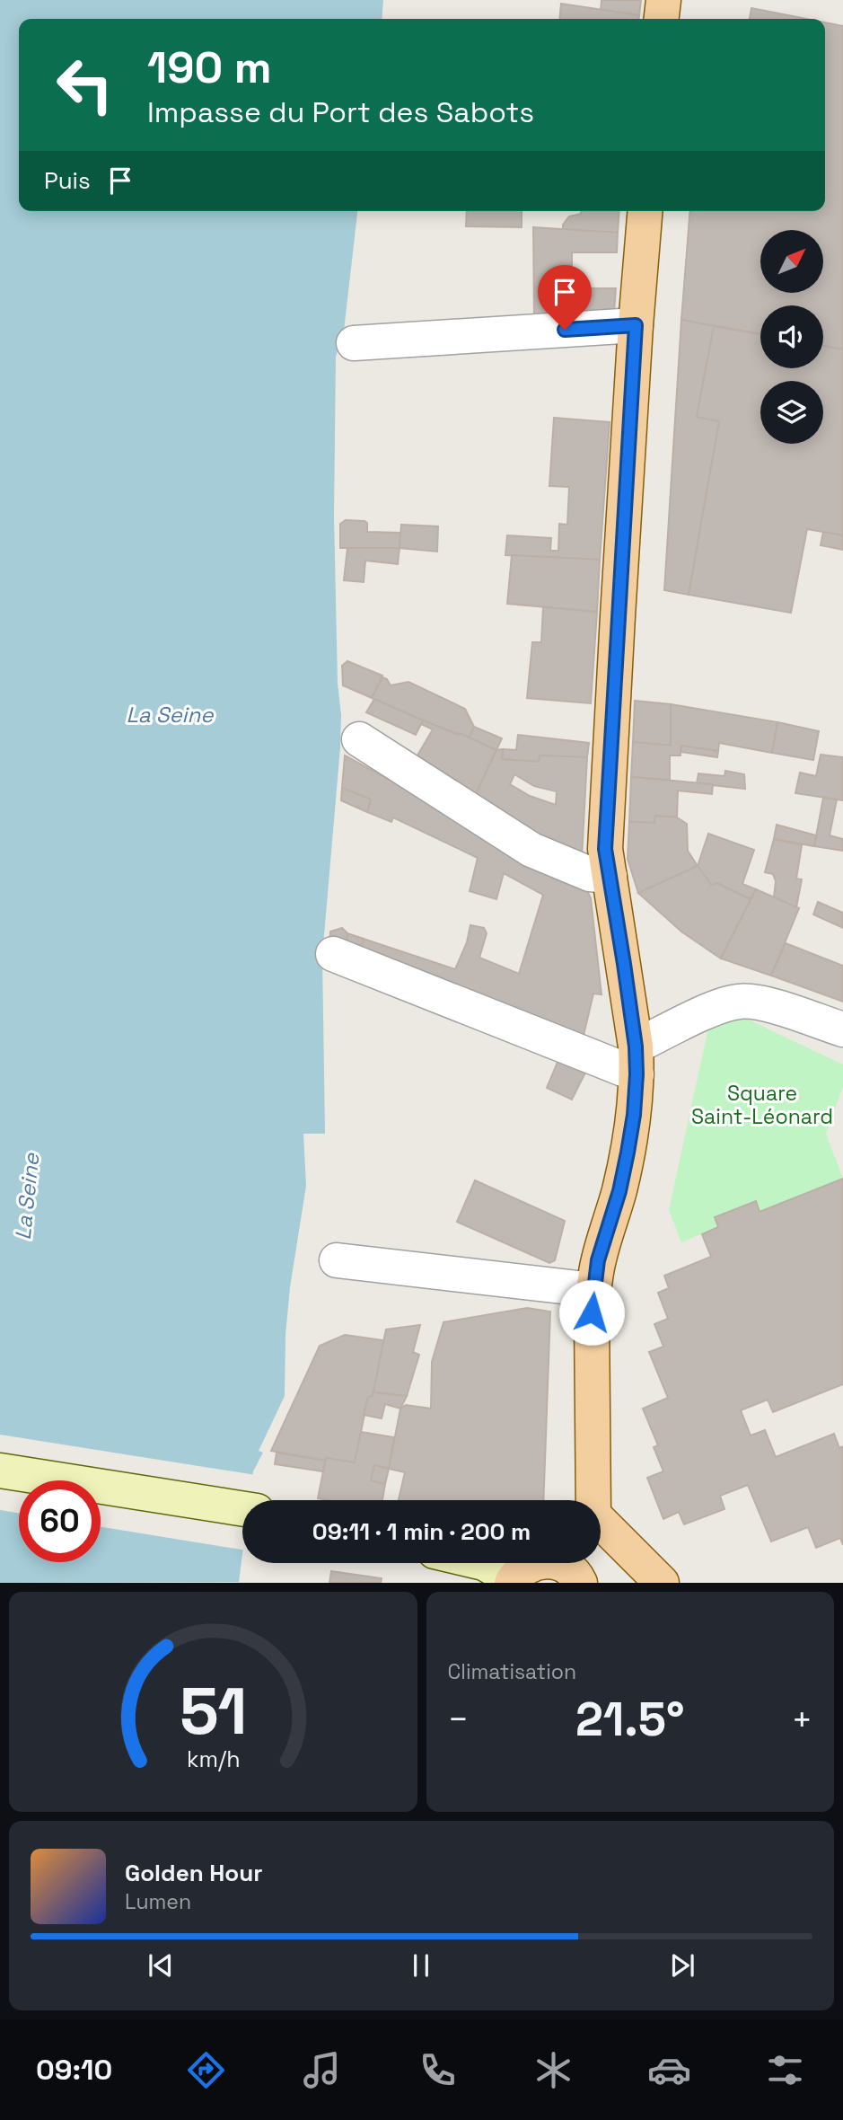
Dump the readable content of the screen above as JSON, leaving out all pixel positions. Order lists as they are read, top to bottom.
{
  "water": ["La Seine"],
  "parks": ["Square Saint-Léonard"],
  "north": "top right",
  "page": {
    "turn": ["190 m", "Impasse du Port des Sabots"],
    "then": "Puis",
    "limit": "60",
    "trip": "09:11 · 1 min · 200 m",
    "tile": "Climatisation",
    "heat": ["−", "21.5°", "+"],
    "song": ["Golden Hour", "Lumen"],
    "tabs": "09:10",
    "gauge": ["51", "km/h"]
  }
}
